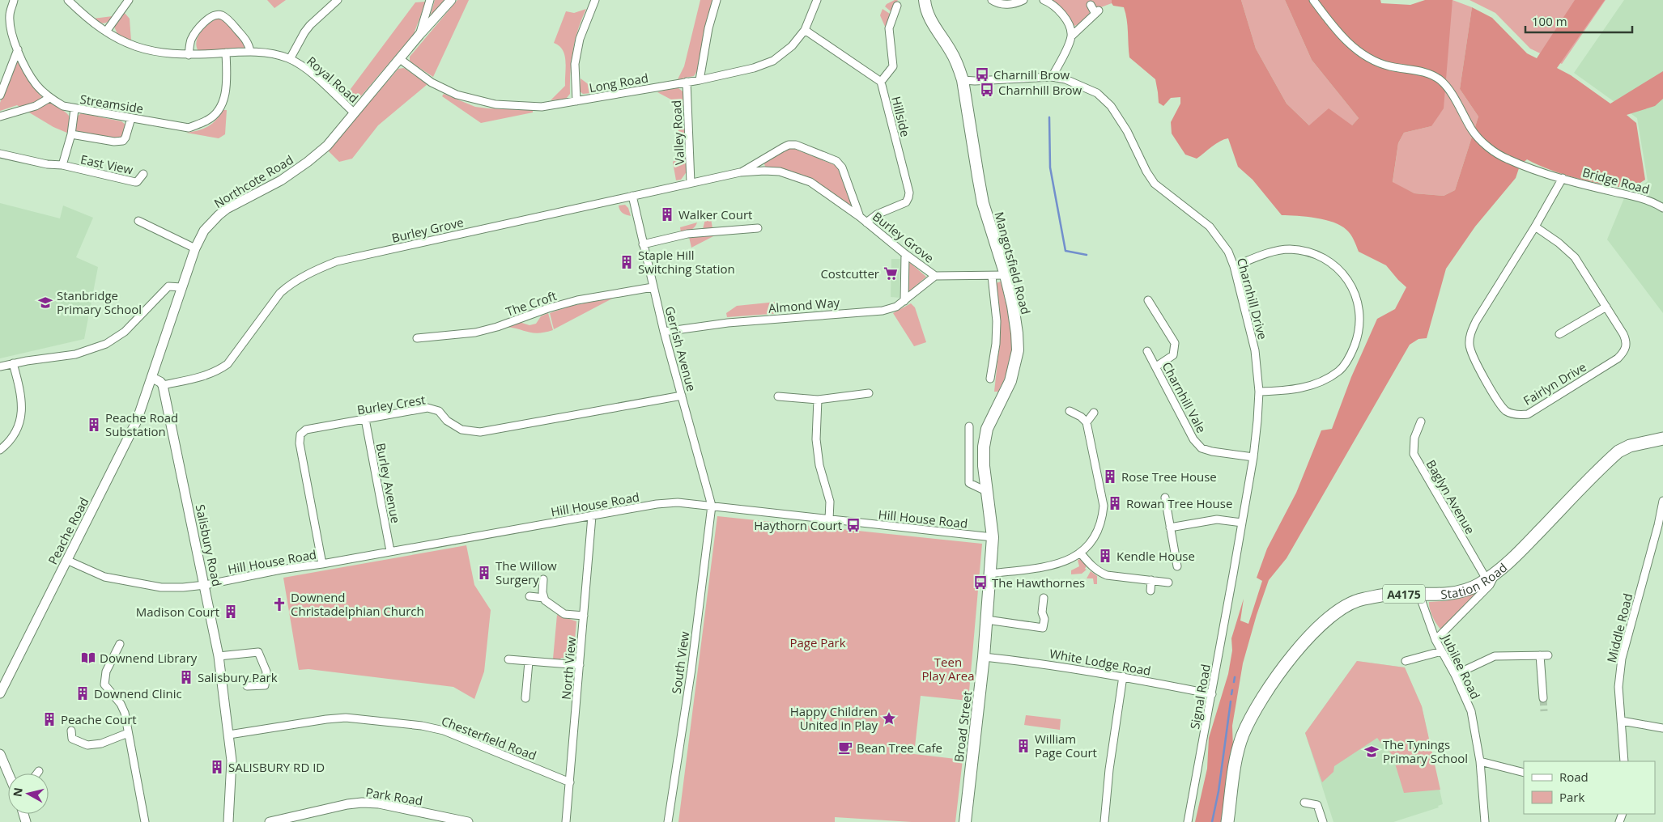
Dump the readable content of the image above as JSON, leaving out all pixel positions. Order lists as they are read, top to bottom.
{
  "streets": {
    "main road": [
      "Mangotsfield Road",
      "Station Road",
      "A4175",
      "Broad Street"
    ],
    "street": [
      "Royal Road",
      "Long Road",
      "Streamside",
      "Hillside",
      "Valley Road",
      "East View",
      "Bridge Road",
      "Northcote Road",
      "Burley Grove",
      "Charnhill Drive",
      "The Croft",
      "Almond Way",
      "Gerrish Avenue",
      "Fairlyn Drive",
      "Charnhill Vale",
      "Burley Crest",
      "Burley Avenue",
      "Baglyn Avenue",
      "Hill House Road",
      "Peache Road",
      "Salisbury Road",
      "Middle Road",
      "White Lodge Road",
      "South View",
      "Jubilee Road",
      "North View",
      "Signal Road",
      "Chesterfield Road",
      "Park Road"
    ]
  },
  "crossings": [
    ["Royal Road", "Streamside"],
    ["Royal Road", "Northcote Road"],
    ["Long Road", "Hillside"],
    ["Long Road", "Valley Road"],
    ["Long Road", "Northcote Road"],
    ["Streamside", "East View"],
    ["Hillside", "Burley Grove"],
    ["Valley Road", "Burley Grove"],
    ["Bridge Road", "Fairlyn Drive"],
    ["Northcote Road", "Peache Road"],
    ["Burley Grove", "Mangotsfield Road"],
    ["Burley Grove", "Almond Way"],
    ["Burley Grove", "Gerrish Avenue"],
    ["Burley Grove", "Salisbury Road"],
    ["Mangotsfield Road", "Charnhill Drive"],
    ["Mangotsfield Road", "Hill House Road"],
    ["Mangotsfield Road", "Broad Street"],
    ["Charnhill Drive", "Charnhill Vale"],
    ["Charnhill Drive", "Signal Road"],
    ["The Croft", "Gerrish Avenue"],
    ["Almond Way", "Gerrish Avenue"],
    ["Gerrish Avenue", "Burley Crest"],
    ["Gerrish Avenue", "Hill House Road"],
    ["Gerrish Avenue", "South View"],
    ["Burley Crest", "Burley Avenue"],
    ["Burley Crest", "Hill House Road"],
    ["Burley Avenue", "Hill House Road"],
    ["Baglyn Avenue", "Station Road"],
    ["Hill House Road", "Peache Road"],
    ["Hill House Road", "Salisbury Road"],
    ["Hill House Road", "South View"],
    ["Hill House Road", "North View"],
    ["Hill House Road", "Broad Street"],
    ["Salisbury Road", "Chesterfield Road"],
    ["Station Road", "Jubilee Road"],
    ["White Lodge Road", "Signal Road"],
    ["White Lodge Road", "Broad Street"],
    ["North View", "Chesterfield Road"]
  ],
  "parks": ["Page Park", "Teen Play Area"],
  "places": {
    "bus stop": [
      "Charnill Brow",
      "Charnhill Brow",
      "Haythorn Court",
      "The Hawthornes"
    ],
    "building": [
      "Walker Court",
      "Staple Hill Switching Station",
      "Peache Road Substation",
      "Rose Tree House",
      "Rowan Tree House",
      "Kendle House",
      "The Willow Surgery",
      "Madison Court",
      "Salisbury Park",
      "Downend Clinic",
      "Peache Court",
      "William Page Court",
      "SALISBURY RD ID"
    ],
    "supermarket": ["Costcutter"],
    "school or university": ["Stanbridge Primary School", "The Tynings Primary School"],
    "church": ["Downend Christadelphian Church"],
    "library": ["Downend Library"],
    "place": ["Happy Children United in Play"],
    "cafe": ["Bean Tree Cafe"]
  },
  "legend": ["Road", "Park"],
  "scale_bar": "100 m",
  "north": "left"
}
